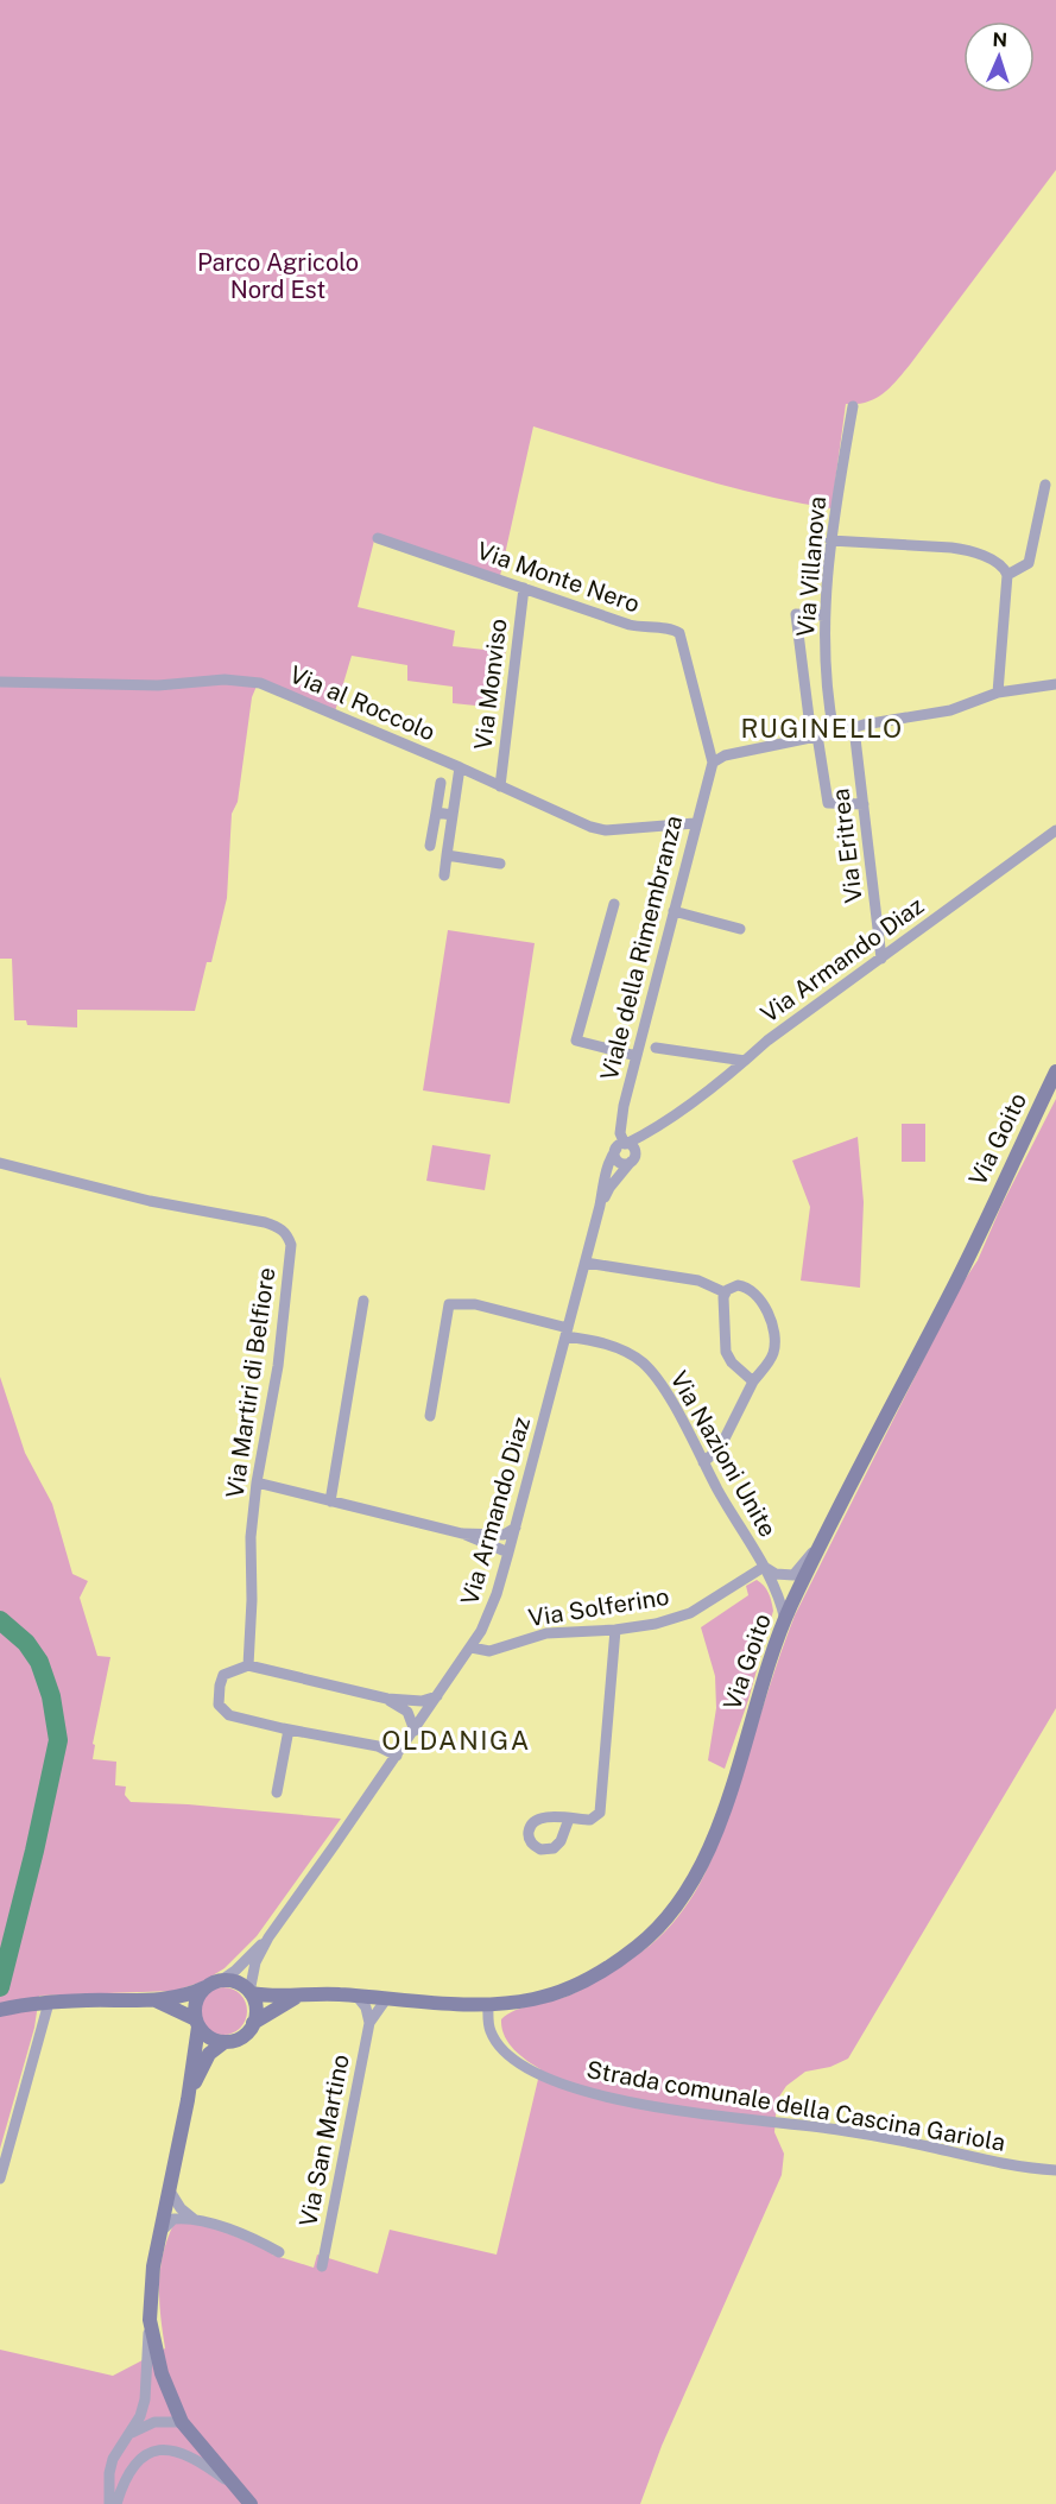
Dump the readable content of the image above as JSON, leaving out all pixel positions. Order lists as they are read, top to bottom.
{
  "streets": {
    "street": [
      "Via Villanova",
      "Via Monte Nero",
      "Via Monviso",
      "Via al Roccolo",
      "Via Eritrea",
      "Viale della Rimembranza",
      "Via Armando Diaz",
      "Via Goito",
      "Via Martiri di Belfiore",
      "Via Nazioni Unite",
      "Via Solferino",
      "Strada comunale della Cascina Gariola",
      "Via San Martino"
    ]
  },
  "crossings": [
    ["Via Monte Nero", "Via Monviso"],
    ["Via Monte Nero", "Viale della Rimembranza"],
    ["Via Monviso", "Via al Roccolo"],
    ["Via al Roccolo", "Viale della Rimembranza"],
    ["Via Eritrea", "Via Armando Diaz"],
    ["Viale della Rimembranza", "Via Armando Diaz"],
    ["Via Armando Diaz", "Via Goito"],
    ["Via Armando Diaz", "Via Nazioni Unite"],
    ["Via Armando Diaz", "Via Solferino"],
    ["Via Goito", "Via Nazioni Unite"],
    ["Via Goito", "Strada comunale della Cascina Gariola"],
    ["Via Goito", "Via San Martino"],
    ["Via Nazioni Unite", "Via Solferino"]
  ],
  "districts": ["RUGINELLO", "OLDANIGA"],
  "parks": ["Parco Agricolo Nord Est"],
  "north": "top"
}
